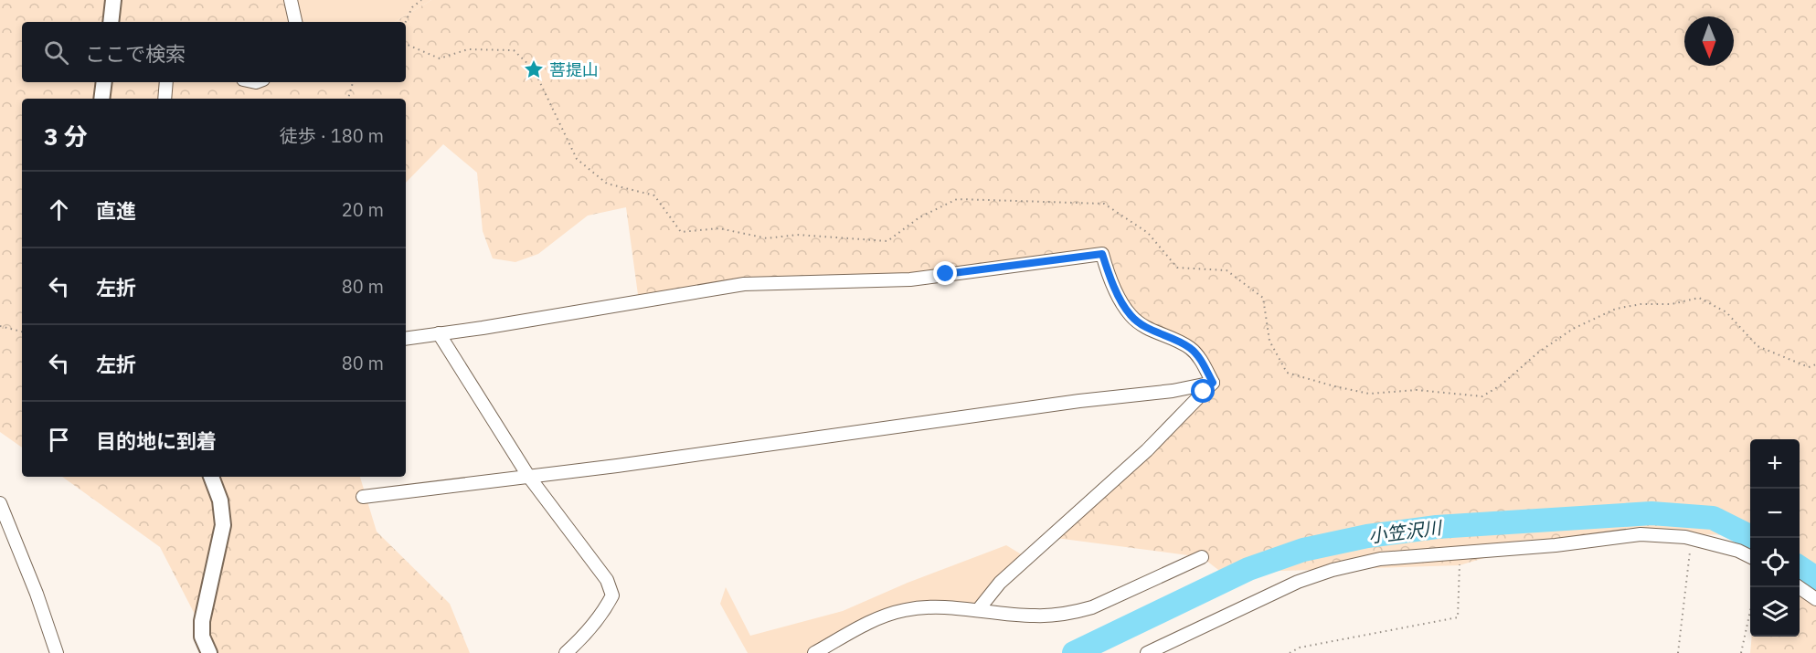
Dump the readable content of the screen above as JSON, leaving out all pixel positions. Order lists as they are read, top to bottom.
{
  "water": ["小笠沢川"],
  "places": {
    "place": ["菩提山"]
  },
  "north": "bottom",
  "page": {
    "search": "ここで検索",
    "heading": ["3 分", "徒歩 · 180 m"],
    "list": [
      ["直進", "20 m"],
      ["左折", "80 m"],
      ["左折", "80 m"],
      "目的地に到着"
    ],
    "map_buttons": ["+", "−"]
  }
}
